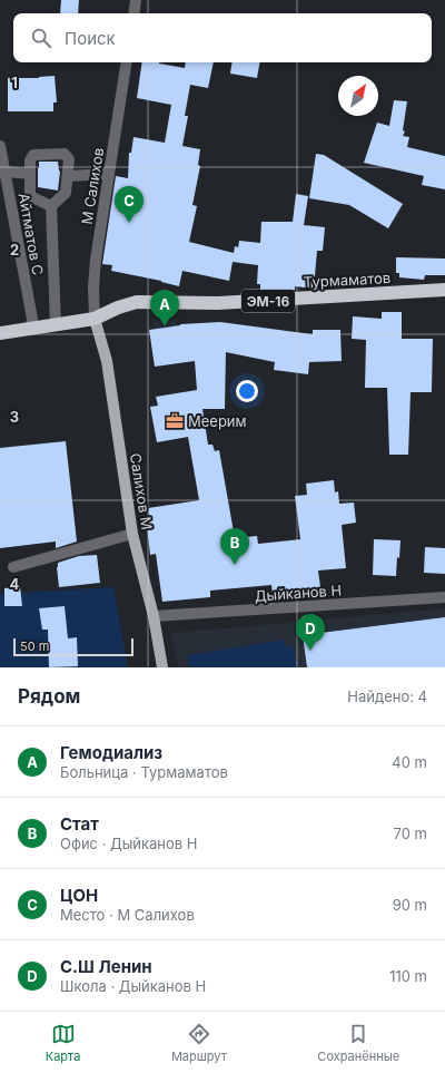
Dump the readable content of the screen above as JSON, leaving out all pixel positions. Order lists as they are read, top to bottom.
{
  "streets": {
    "highway": ["Турмаматов", "ЭМ-16"],
    "main road": ["Салихов М"],
    "street": ["М Салихов", "Айтматов С", "Дыйканов Н"]
  },
  "crossings": [
    ["М Салихов", "Турмаматов"],
    ["М Салихов", "ЭМ-16"],
    ["М Салихов", "Салихов М"],
    ["Айтматов С", "ЭМ-16"],
    ["Турмаматов", "ЭМ-16"],
    ["Турмаматов", "Салихов М"],
    ["ЭМ-16", "Салихов М"],
    ["Салихов М", "Дыйканов Н"]
  ],
  "places": {
    "office": ["Меерим"]
  },
  "scale_bar": "50 m",
  "north": "top right",
  "page": {
    "search": "Поиск",
    "pins": [
      "C",
      "A",
      "B",
      "D"
    ],
    "scale": "50 m",
    "heading": ["Рядом", "Найдено: 4"],
    "list": [
      {
        "mark": "A",
        "name": "Гемодиализ",
        "note": "Больница · Турмаматов",
        "value": "40 m"
      },
      {
        "mark": "B",
        "name": "Стат",
        "note": "Офис · Дыйканов Н",
        "value": "70 m"
      },
      {
        "mark": "C",
        "name": "ЦОН",
        "note": "Место · М Салихов",
        "value": "90 m"
      },
      {
        "mark": "D",
        "name": "С.Ш Ленин",
        "note": "Школа · Дыйканов Н",
        "value": "110 m"
      }
    ],
    "nav": ["Карта", "Маршрут", "Сохранённые"]
  },
  "grid": {
    "rows": [
      "1",
      "2",
      "3",
      "4"
    ]
  }
}
